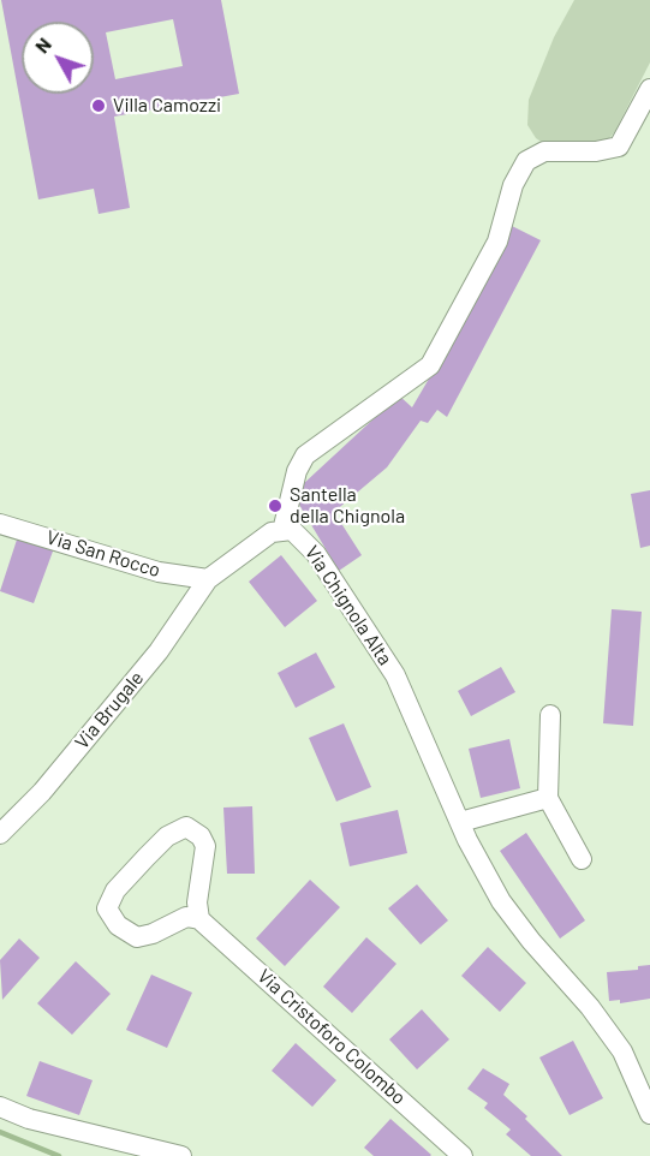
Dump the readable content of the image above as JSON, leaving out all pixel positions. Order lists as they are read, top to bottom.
{
  "streets": {
    "street": [
      "Via San Rocco",
      "Via Chignola Alta",
      "Via Brugale",
      "Via Cristoforo Colombo"
    ]
  },
  "crossings": [
    ["Via San Rocco", "Via Brugale"],
    ["Via Chignola Alta", "Via Brugale"]
  ],
  "places": ["Villa Camozzi", "Santella della Chignola"],
  "north": "top left"
}
